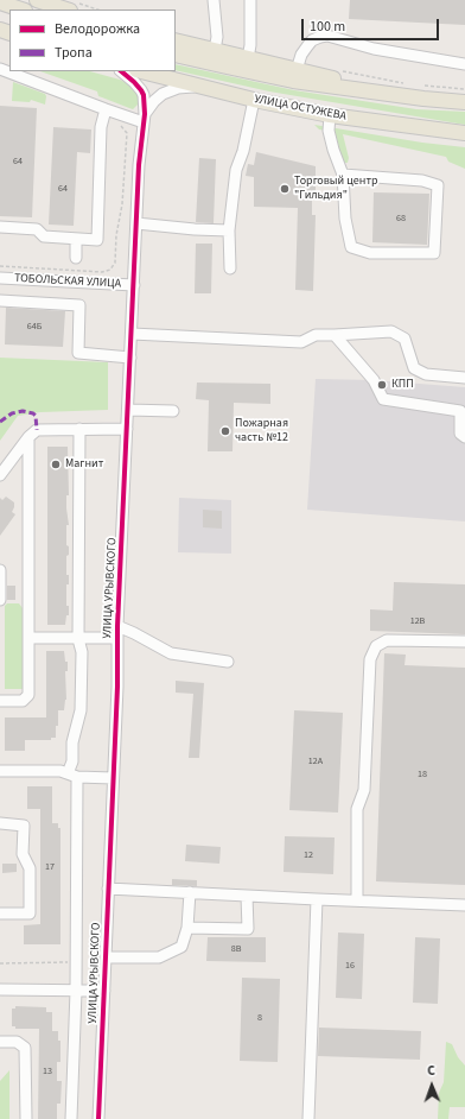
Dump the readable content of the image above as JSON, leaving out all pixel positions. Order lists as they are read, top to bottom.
{
  "streets": {
    "main road": ["УЛИЦА ОСТУЖЕВА"],
    "street": ["ТОБОЛЬСКАЯ УЛИЦА", "УЛИЦА УРЫВСКОГО"]
  },
  "crossings": [
    ["ТОБОЛЬСКАЯ УЛИЦА", "УЛИЦА УРЫВСКОГО"]
  ],
  "places": [
    "Торговый центр \"Гильдия\"",
    "КПП",
    "Пожарная часть №12",
    "Магнит"
  ],
  "house_numbers": [
    "64",
    "64",
    "68",
    "64Б",
    "12В",
    "12А",
    "18",
    "12",
    "17",
    "8В",
    "16",
    "8",
    "13"
  ],
  "legend": ["Велодорожка", "Тропа"],
  "scale_bar": "100 m",
  "north": "top"
}
